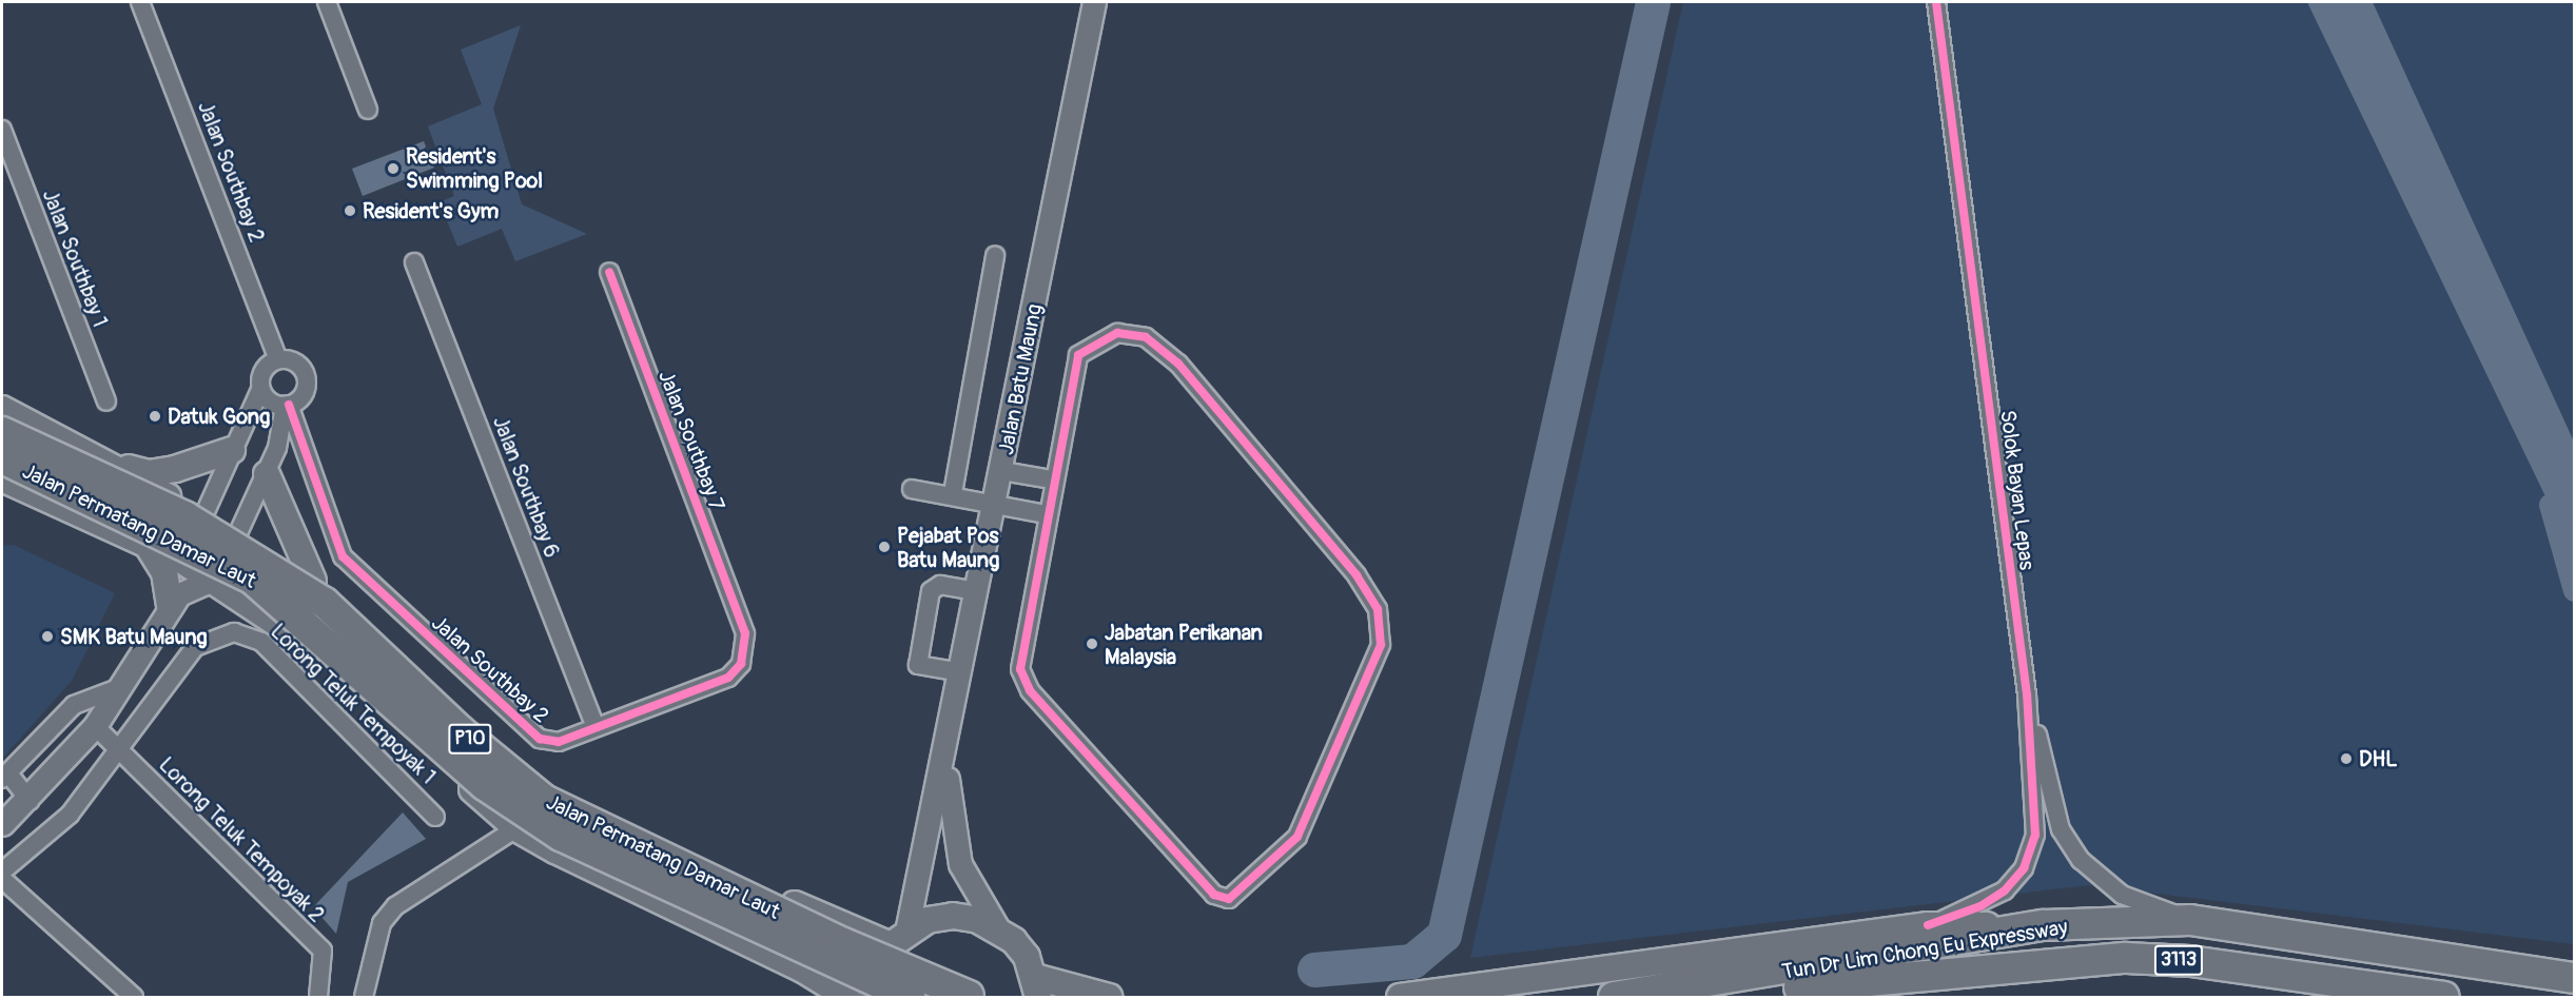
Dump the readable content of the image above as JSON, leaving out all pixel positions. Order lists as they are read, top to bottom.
{
  "streets": {
    "highway": [
      "Jalan Permatang Damar Laut",
      "P10",
      "Tun Dr Lim Chong Eu Expressway",
      "3113"
    ],
    "street": [
      "Jalan Southbay 2",
      "Jalan Southbay 1",
      "Jalan Batu Maung",
      "Jalan Southbay 7",
      "Jalan Southbay 6",
      "Solok Bayan Lepas",
      "Lorong Teluk Tempoyak 1",
      "Lorong Teluk Tempoyak 2"
    ]
  },
  "crossings": [
    ["Jalan Southbay 2", "Jalan Southbay 7"],
    ["Jalan Southbay 2", "Jalan Southbay 6"],
    ["Solok Bayan Lepas", "Tun Dr Lim Chong Eu Expressway"],
    ["Lorong Teluk Tempoyak 1", "Lorong Teluk Tempoyak 2"]
  ],
  "places": [
    "Resident's Swimming Pool",
    "Resident's Gym",
    "Datuk Gong",
    "Pejabat Pos Batu Maung",
    "SMK Batu Maung",
    "Jabatan Perikanan Malaysia",
    "DHL"
  ]
}
